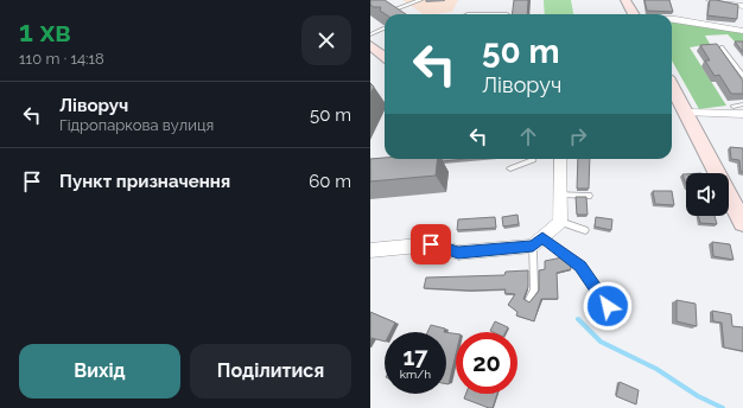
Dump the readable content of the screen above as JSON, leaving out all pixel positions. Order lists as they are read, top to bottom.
{
  "page": {
    "heading": ["1 хв", "110 m · 14:18"],
    "turn": ["50 m", "Ліворуч"],
    "list": [
      {
        "name": "Ліворуч",
        "note": "Гідропаркова вулиця",
        "value": "50 m"
      },
      {
        "name": "Пункт призначення",
        "value": "60 m"
      }
    ],
    "speed": "17 km/h",
    "limit": "20",
    "buttons": ["Вихід", "Поділитися"]
  }
}
